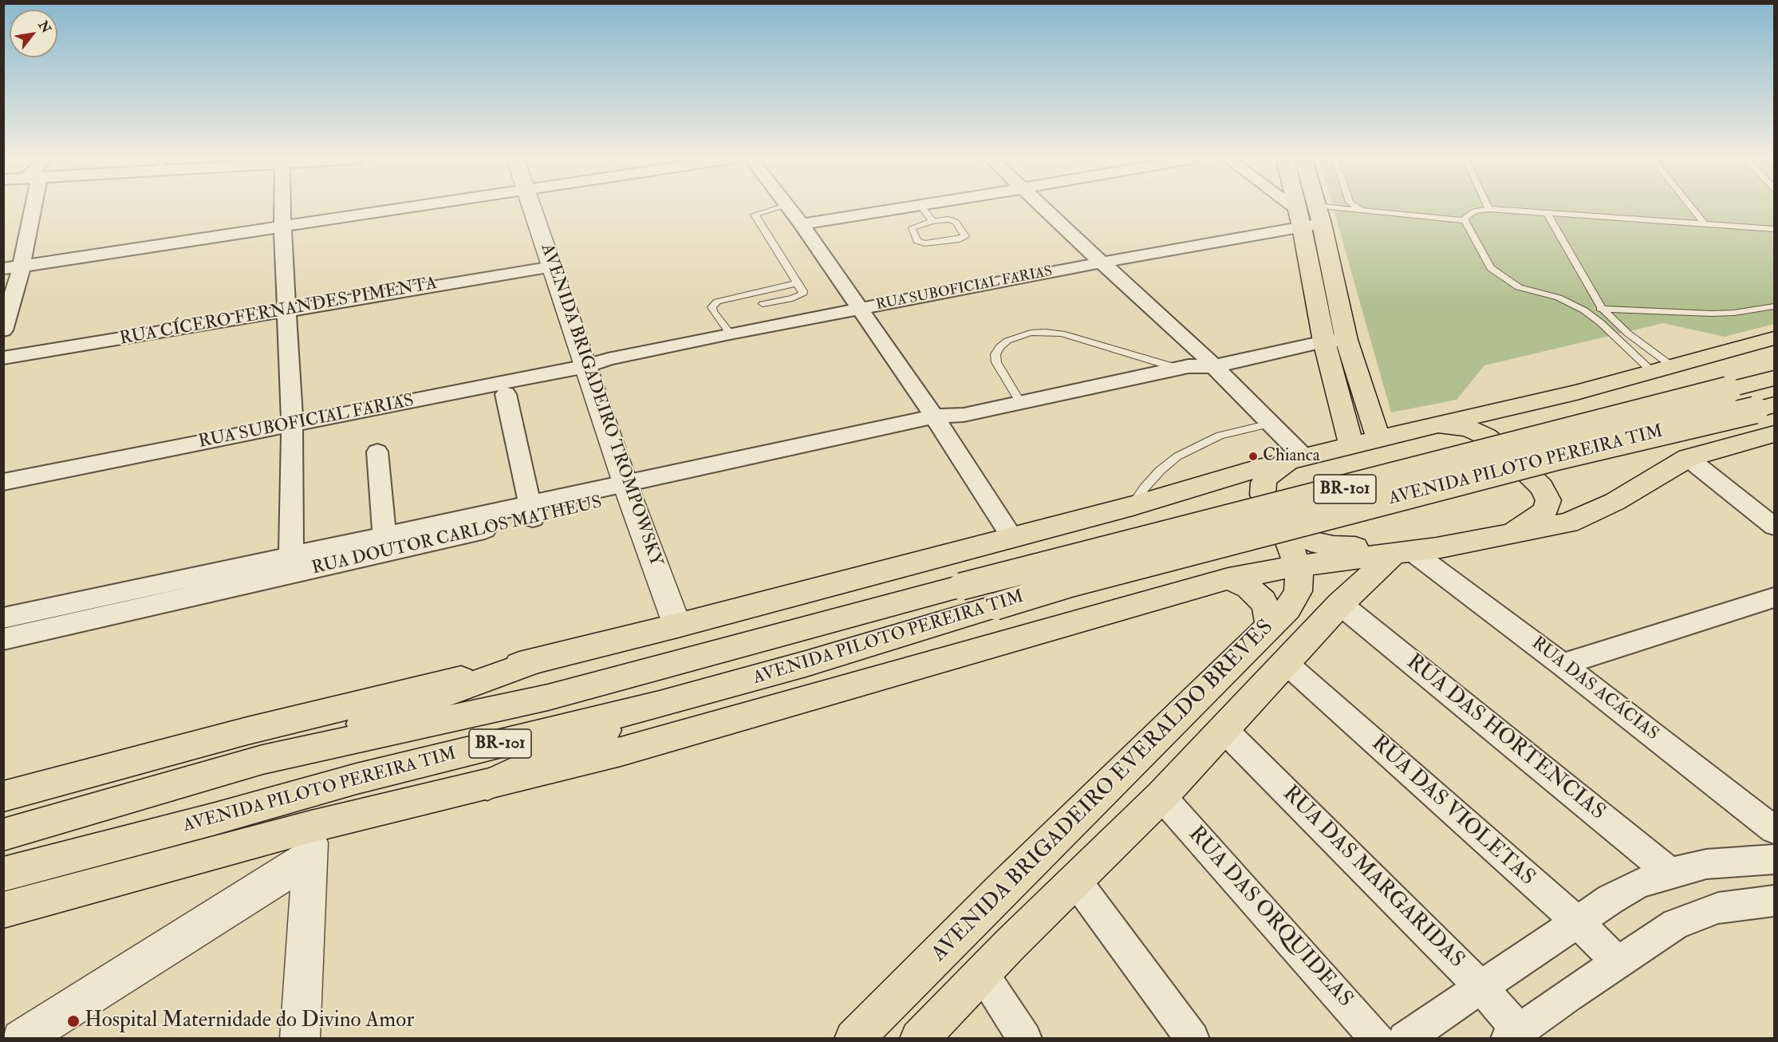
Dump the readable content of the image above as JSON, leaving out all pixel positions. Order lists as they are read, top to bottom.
{
  "streets": {
    "main road": ["AVENIDA PILOTO PEREIRA TIM", "BR-101", "AVENIDA BRIGADEIRO EVERALDO BREVES"],
    "street": [
      "RUA SUBOFICIAL FARIAS",
      "RUA CÍCERO FERNANDES PIMENTA",
      "AVENIDA BRIGADEIRO TROMPOWSKY",
      "RUA DOUTOR CARLOS MATHEUS",
      "RUA DAS ACÁCIAS",
      "RUA DAS HORTENCIAS",
      "RUA DAS VIOLETAS",
      "RUA DAS MARGARIDAS",
      "RUA DAS ORQUIDEAS"
    ]
  },
  "crossings": [
    ["RUA SUBOFICIAL FARIAS", "AVENIDA BRIGADEIRO TROMPOWSKY"],
    ["RUA CÍCERO FERNANDES PIMENTA", "AVENIDA BRIGADEIRO TROMPOWSKY"],
    ["AVENIDA BRIGADEIRO TROMPOWSKY", "RUA DOUTOR CARLOS MATHEUS"],
    ["RUA DAS ACÁCIAS", "AVENIDA BRIGADEIRO EVERALDO BREVES"],
    ["RUA DAS HORTENCIAS", "AVENIDA BRIGADEIRO EVERALDO BREVES"],
    ["AVENIDA BRIGADEIRO EVERALDO BREVES", "RUA DAS VIOLETAS"],
    ["AVENIDA BRIGADEIRO EVERALDO BREVES", "RUA DAS MARGARIDAS"],
    ["AVENIDA BRIGADEIRO EVERALDO BREVES", "RUA DAS ORQUIDEAS"]
  ],
  "places": ["Chianca", "Hospital Maternidade do Divino Amor"],
  "north": "top right"
}
